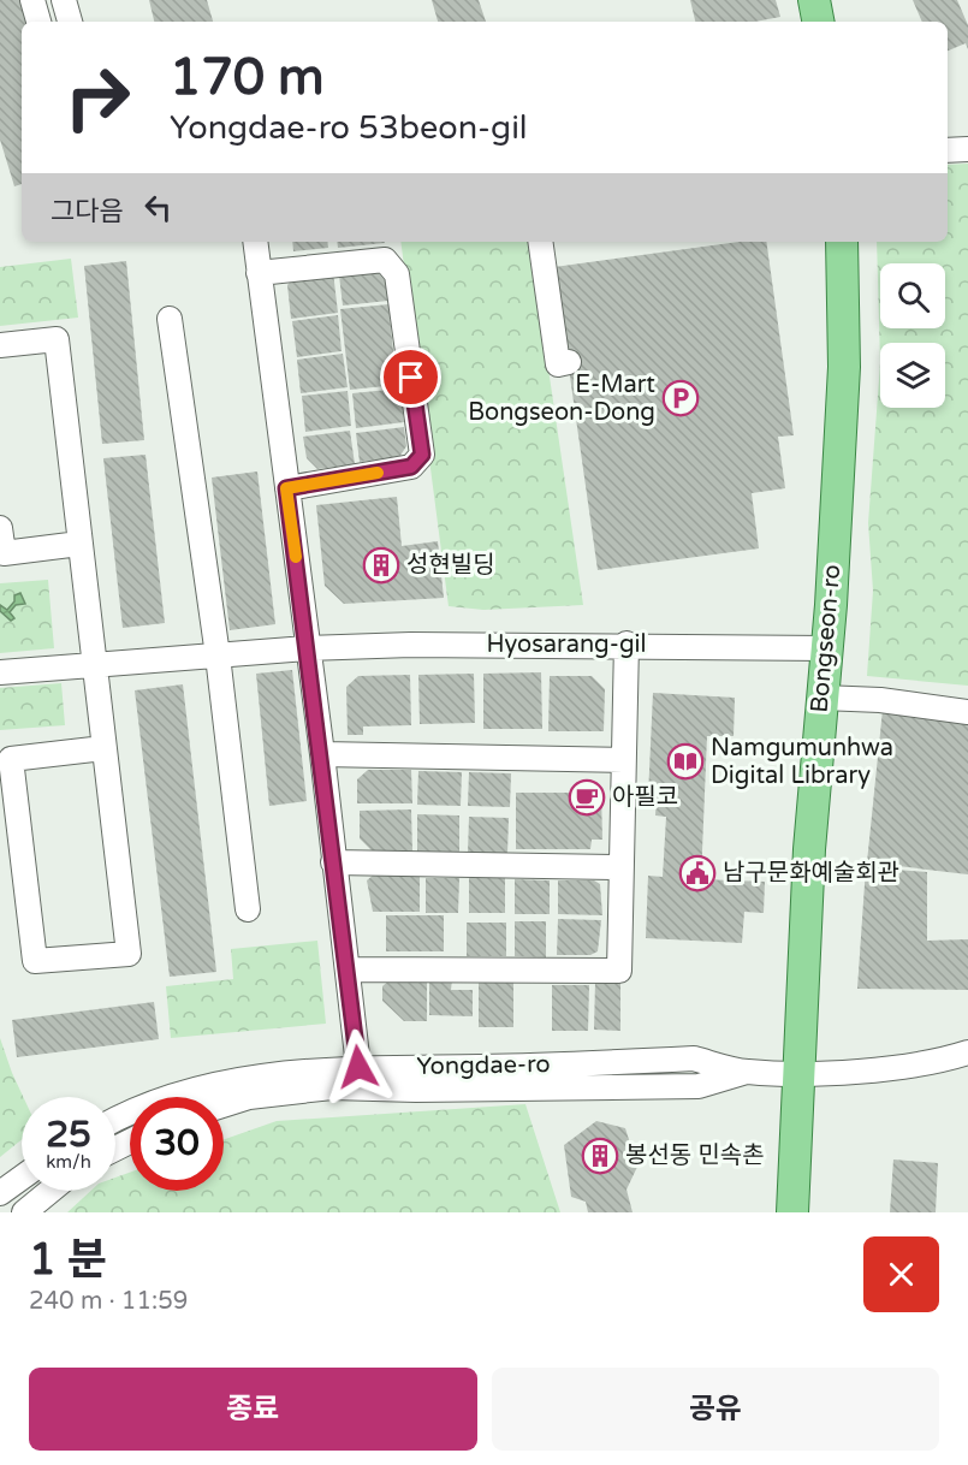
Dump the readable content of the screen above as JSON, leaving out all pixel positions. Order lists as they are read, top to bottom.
{
  "streets": {
    "main road": ["Bongseon-ro"],
    "street": ["Hyosarang-gil", "Yongdae-ro"]
  },
  "crossings": [
    ["Bongseon-ro", "Hyosarang-gil"],
    ["Bongseon-ro", "Yongdae-ro"]
  ],
  "places": {
    "parking": ["E-Mart Bongseon-Dong"],
    "building": ["성현빌딩", "봉선동 민속촌"],
    "library": ["Namgumunhwa Digital Library"],
    "cafe": ["아필코"],
    "public building": ["남구문화예술회관"]
  },
  "page": {
    "turn": ["170 m", "Yongdae-ro 53beon-gil"],
    "then": "그다음",
    "speed": "25 km/h",
    "limit": "30",
    "heading": ["1 분", "240 m · 11:59"],
    "buttons": ["종료", "공유"]
  }
}
